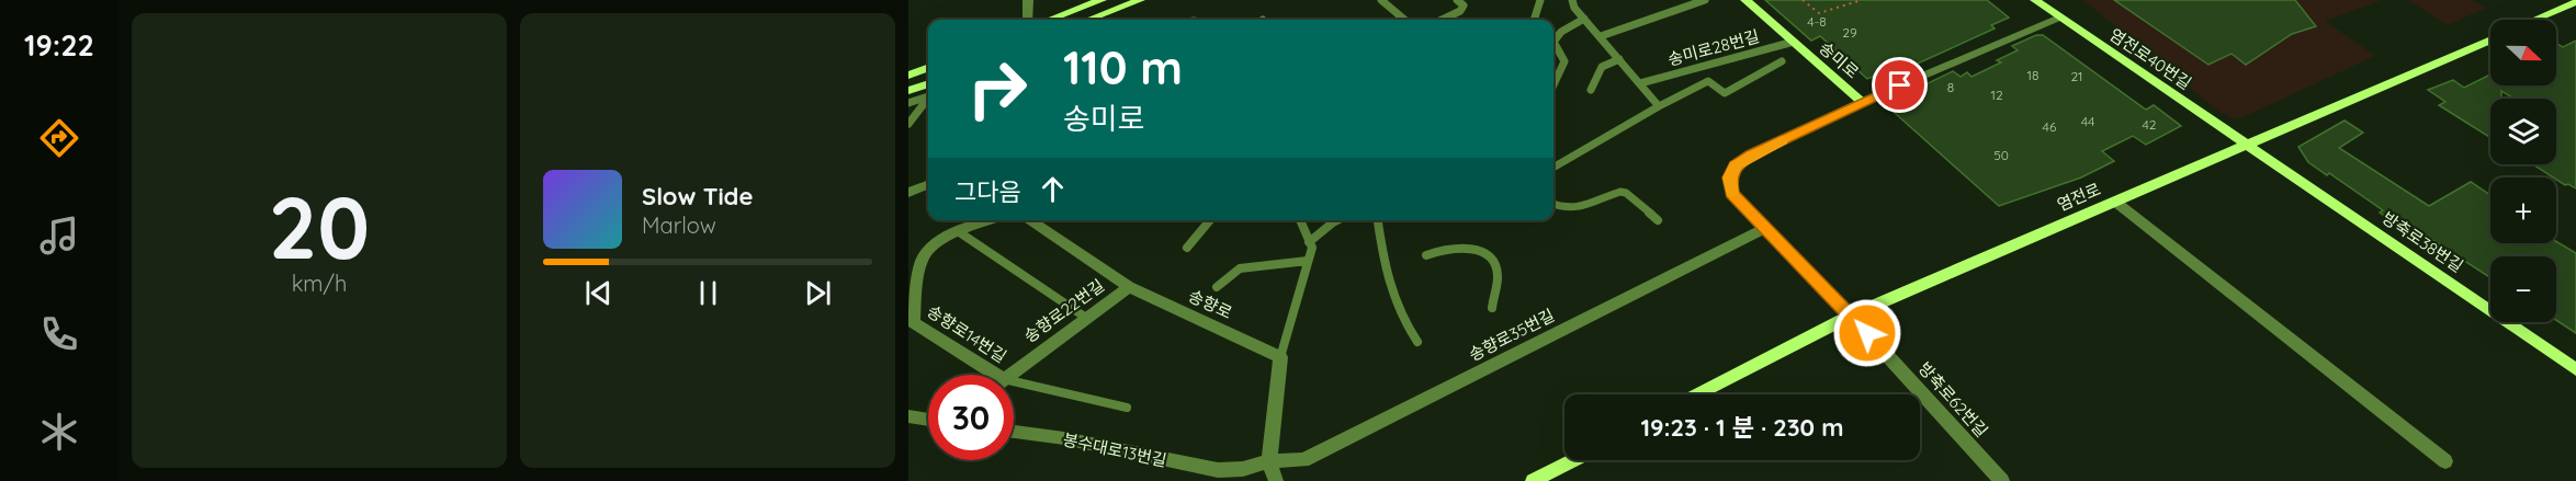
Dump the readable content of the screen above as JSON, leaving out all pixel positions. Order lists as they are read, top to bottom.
{
  "streets": {
    "street": [
      "염전로40번길",
      "송미로",
      "염전로",
      "방축로38번길",
      "송향로",
      "송향로22번길",
      "송향로14번길",
      "송향로35번길",
      "방축로62번길",
      "봉수대로13번길"
    ],
    "lane": ["송미로28번길"]
  },
  "crossings": [
    ["송미로28번길", "송미로"],
    ["염전로40번길", "염전로"],
    ["염전로40번길", "방축로38번길"],
    ["송미로", "염전로"],
    ["송미로", "송향로35번길"],
    ["송미로", "방축로62번길"],
    ["염전로", "방축로38번길"],
    ["염전로", "방축로62번길"],
    ["송향로", "송향로22번길"],
    ["송향로35번길", "봉수대로13번길"]
  ],
  "house_numbers": [
    "4-8",
    "29",
    "18",
    "21",
    "8",
    "12",
    "44",
    "42",
    "46",
    "50"
  ],
  "north": "right",
  "page": {
    "tabs": "19:22",
    "tile": ["20", "km/h"],
    "map_buttons": ["+", "−"],
    "turn": ["110 m", "송미로"],
    "then": "그다음",
    "song": ["Slow Tide", "Marlow"],
    "limit": "30",
    "trip": "19:23 · 1 분 · 230 m"
  }
}
